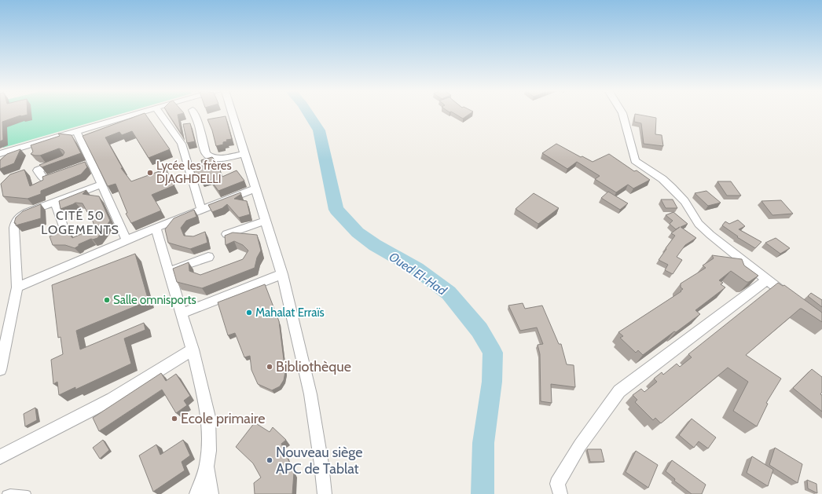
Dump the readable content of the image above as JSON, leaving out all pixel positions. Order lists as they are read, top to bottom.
{
  "districts": ["CITÉ 50 LOGEMENTS"],
  "water": ["Oued El-Had"],
  "places": [
    "Lycée les frères DJAGHDELLI",
    "Salle omnisports",
    "Mahalat Erraïs",
    "Bibliothèque",
    "Ecole primaire",
    "Nouveau siège APC de Tablat"
  ]
}
